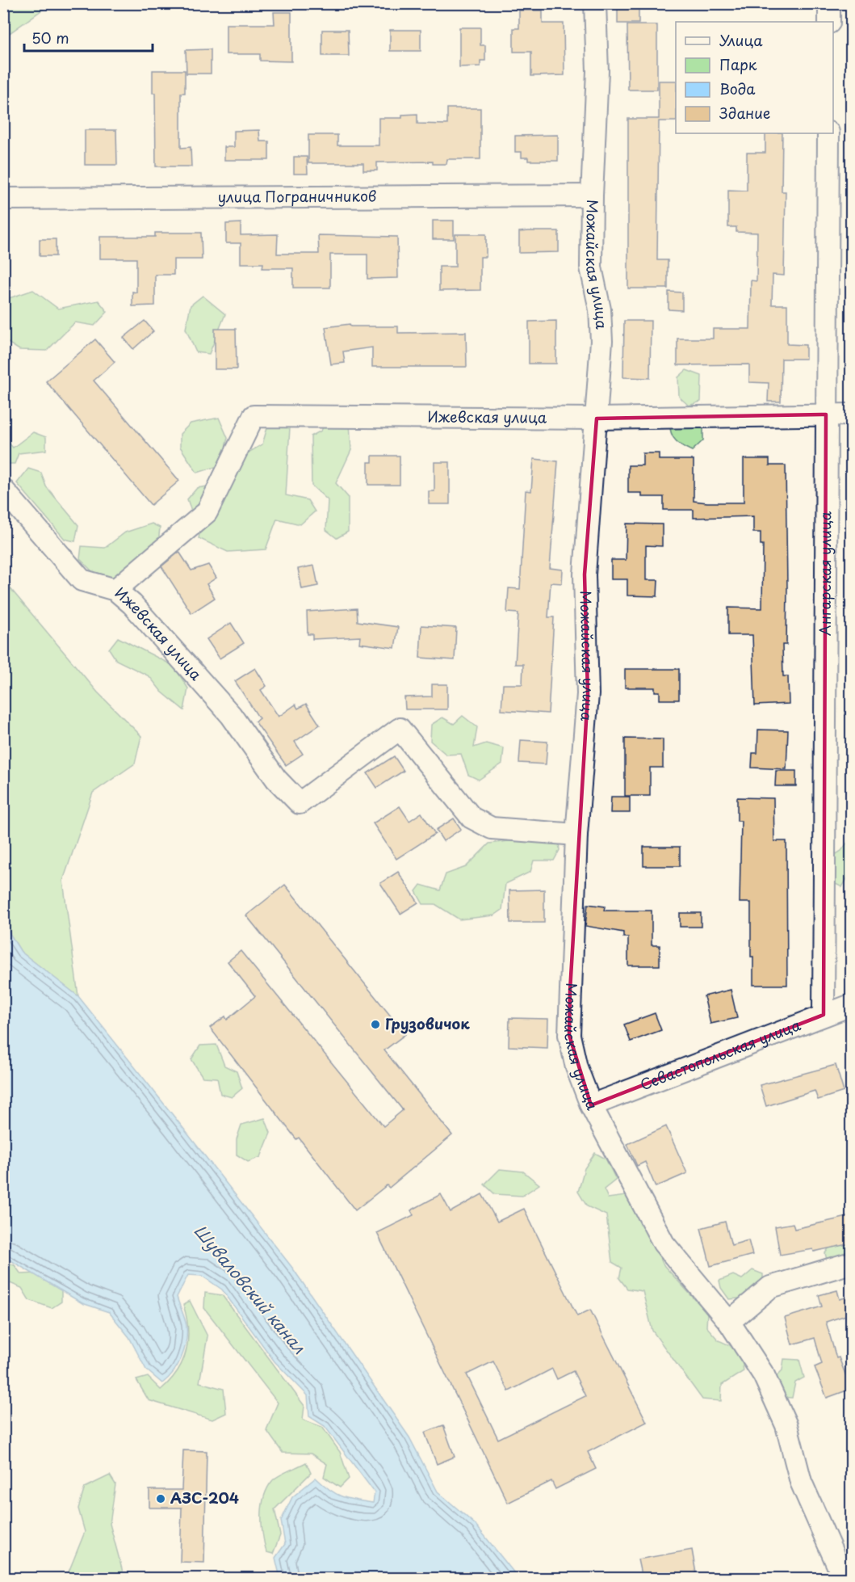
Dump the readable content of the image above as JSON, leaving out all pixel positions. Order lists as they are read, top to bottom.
{
  "streets": {
    "street": [
      "улица Пограничников",
      "Можайская улица",
      "Ижевская улица",
      "Ангарская улица",
      "Севастопольская улица"
    ]
  },
  "crossings": [
    ["улица Пограничников", "Можайская улица"],
    ["Можайская улица", "Ижевская улица"],
    ["Можайская улица", "Севастопольская улица"],
    ["Ижевская улица", "Ангарская улица"],
    ["Ангарская улица", "Севастопольская улица"]
  ],
  "water": ["Шуваловский канал"],
  "places": ["Грузовичок", "АЗС-204"],
  "legend": [
    "Улица",
    "Парк",
    "Вода",
    "Здание"
  ],
  "scale_bar": "50 m"
}
